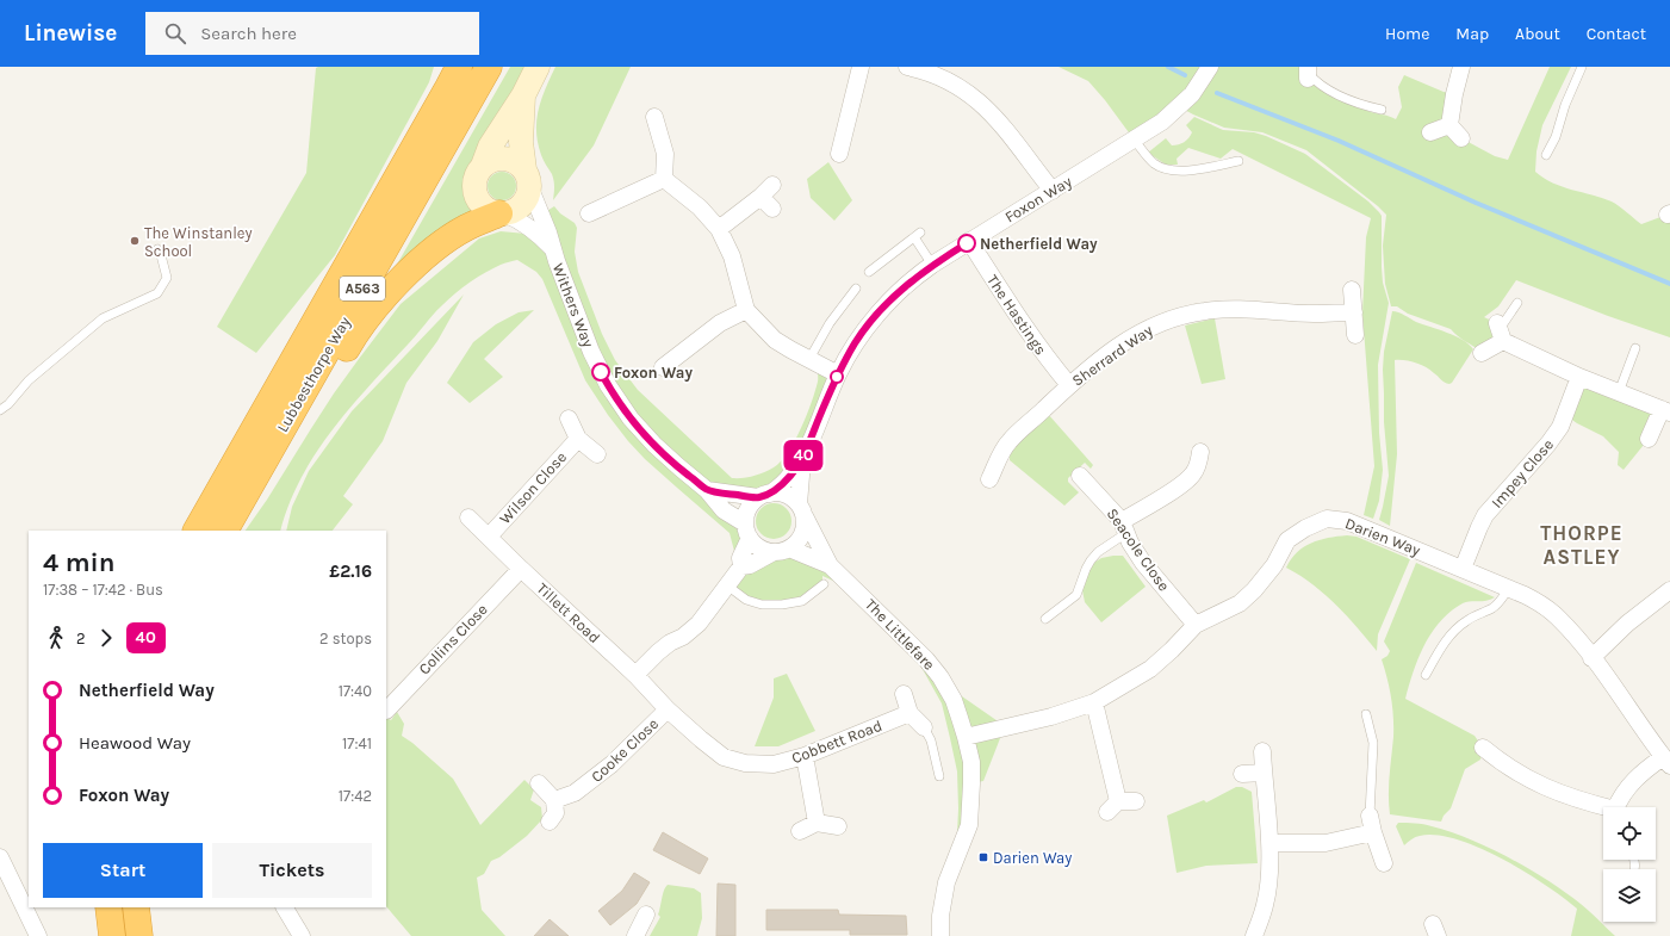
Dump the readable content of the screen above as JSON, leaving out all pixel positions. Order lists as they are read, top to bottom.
{
  "streets": {
    "highway": ["A563", "Lubbesthorpe Way"],
    "street": [
      "Foxon Way",
      "Withers Way",
      "The Hastings",
      "Sherrard Way",
      "Impey Close",
      "Wilson Close",
      "Darien Way",
      "Seacole Close",
      "Tillett Road",
      "The Littlefare",
      "Collins Close",
      "Cobbett Road",
      "Cooke Close"
    ]
  },
  "crossings": [
    ["Foxon Way", "Withers Way"],
    ["Foxon Way", "The Hastings"],
    ["Foxon Way", "The Littlefare"],
    ["Withers Way", "The Littlefare"],
    ["The Hastings", "Sherrard Way"],
    ["Impey Close", "Darien Way"],
    ["Wilson Close", "Tillett Road"],
    ["Darien Way", "Seacole Close"],
    ["Darien Way", "The Littlefare"],
    ["Tillett Road", "Collins Close"],
    ["Tillett Road", "Cobbett Road"],
    ["Tillett Road", "Cooke Close"],
    ["Cobbett Road", "Cooke Close"]
  ],
  "districts": ["THORPE ASTLEY"],
  "places": {
    "other": ["The Winstanley School", "Netherfield Way", "Foxon Way"],
    "transit": ["Darien Way"]
  },
  "lines": ["bus line 40"],
  "page": {
    "header": "Linewise",
    "search": "Search here",
    "nav": [
      "Home",
      "Map",
      "About",
      "Contact"
    ],
    "on_map": "40",
    "heading": ["4 min", "17:38 – 17:42 · Bus", "£2.16"],
    "legs": ["2", "40", "2 stops"],
    "list": [
      {
        "name": "Netherfield Way",
        "value": "17:40"
      },
      {
        "name": "Heawood Way",
        "value": "17:41"
      },
      {
        "name": "Foxon Way",
        "value": "17:42"
      }
    ],
    "buttons": ["Start", "Tickets"]
  }
}
